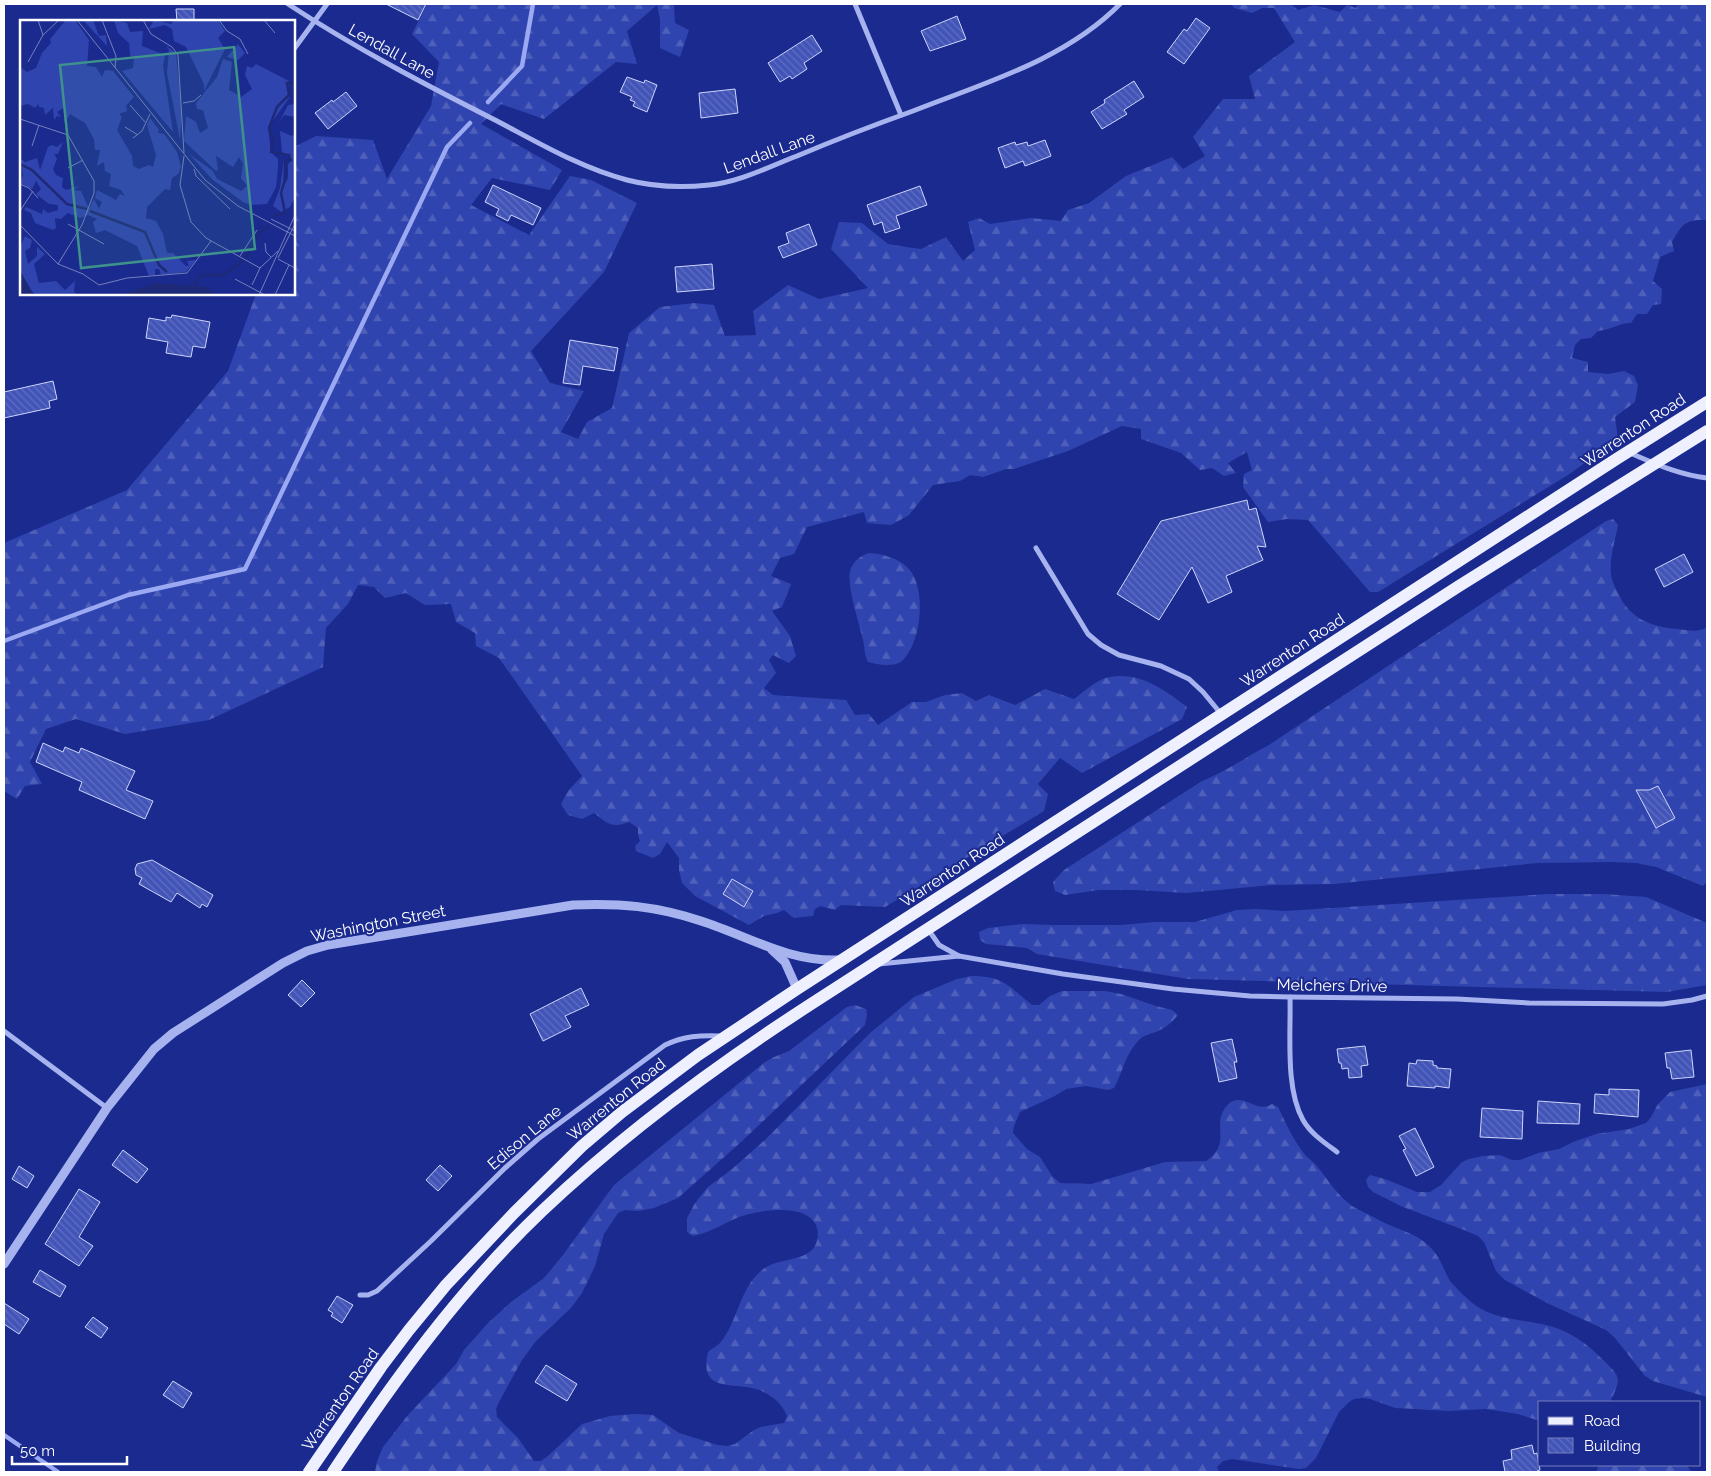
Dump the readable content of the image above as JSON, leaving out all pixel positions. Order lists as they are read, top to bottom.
{
  "streets": {
    "main road": ["Warrenton Road"],
    "street": [
      "Lendall Lane",
      "Washington Street",
      "Melchers Drive",
      "Edison Lane"
    ]
  },
  "crossings": [
    ["Warrenton Road", "Washington Street"],
    ["Warrenton Road", "Edison Lane"]
  ],
  "legend": ["Road", "Building"],
  "scale_bar": "50 m"
}
